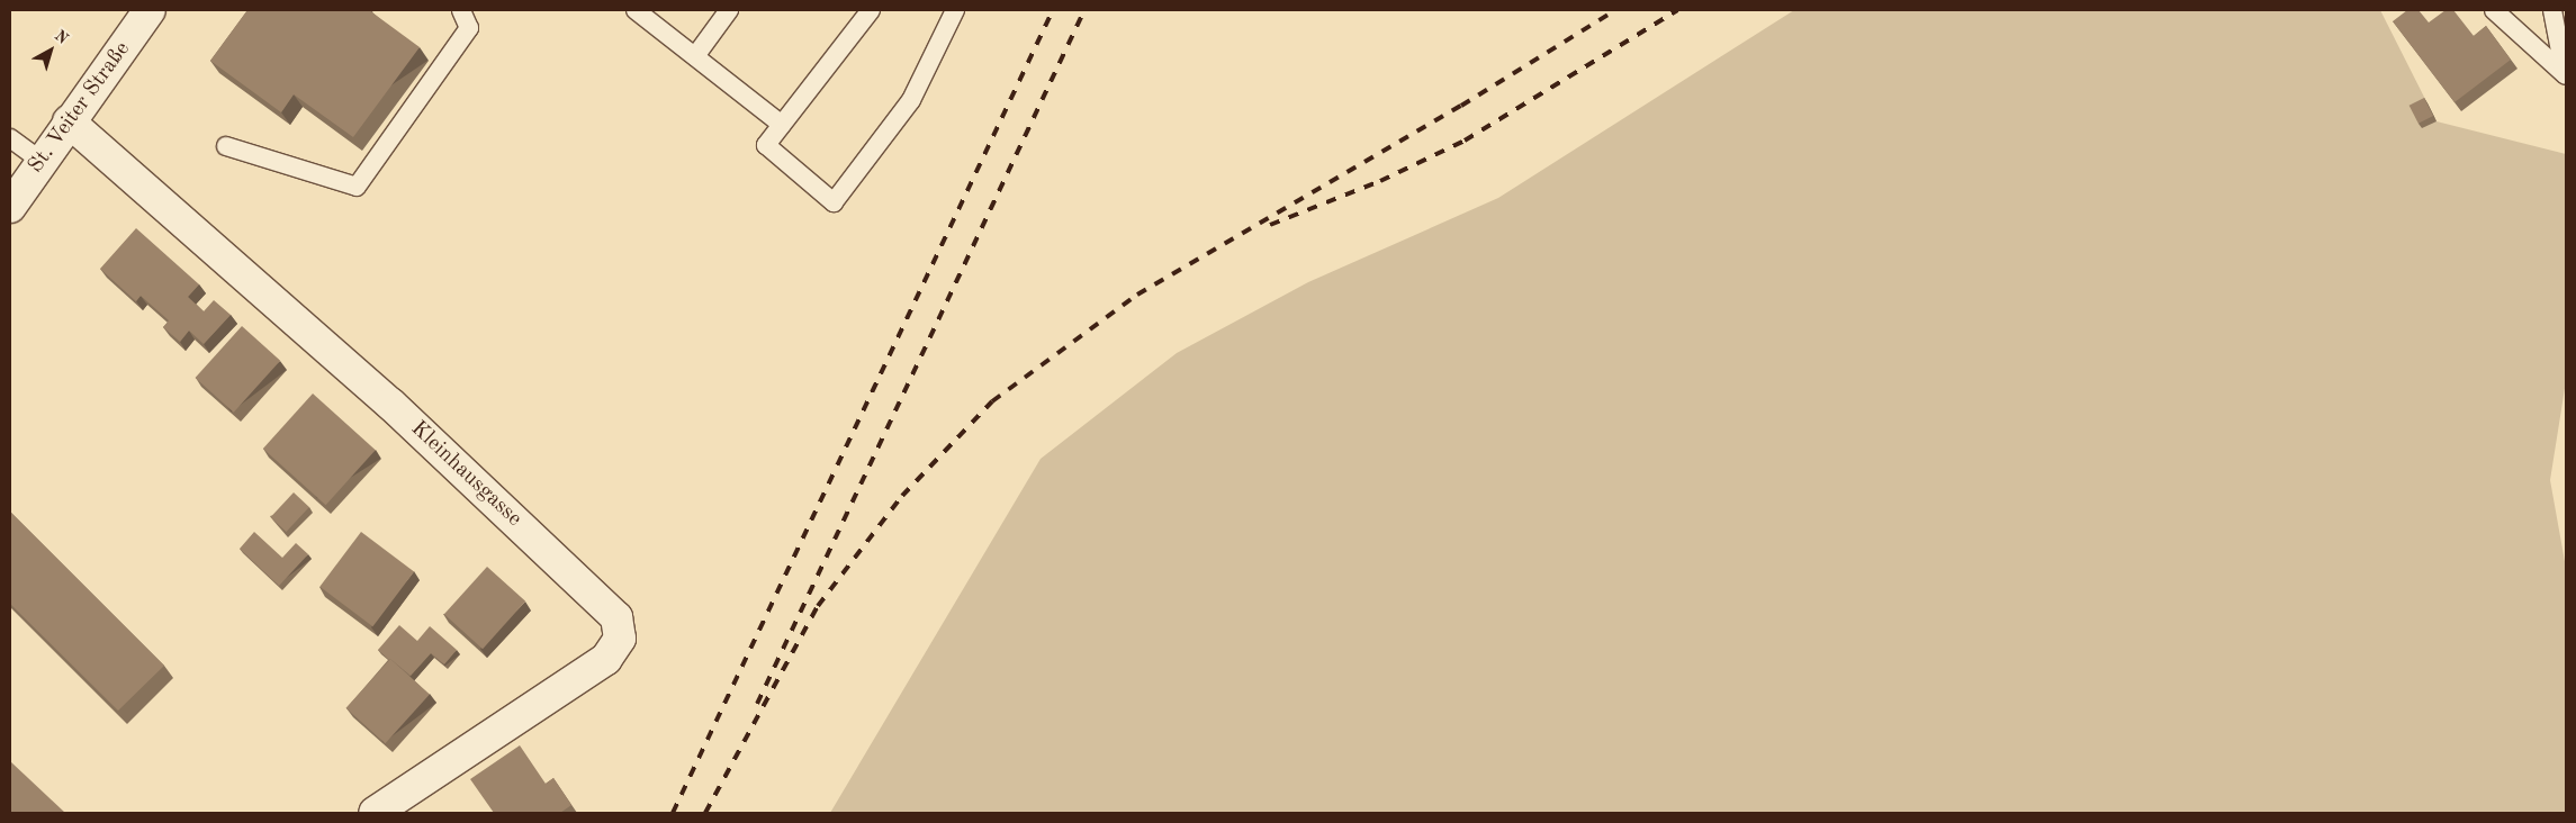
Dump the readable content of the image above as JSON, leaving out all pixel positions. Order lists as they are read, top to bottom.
{
  "streets": {
    "street": ["St. Veiter Straße", "Kleinhausgasse"]
  },
  "crossings": [
    ["St. Veiter Straße", "Kleinhausgasse"]
  ],
  "north": "top right"
}
